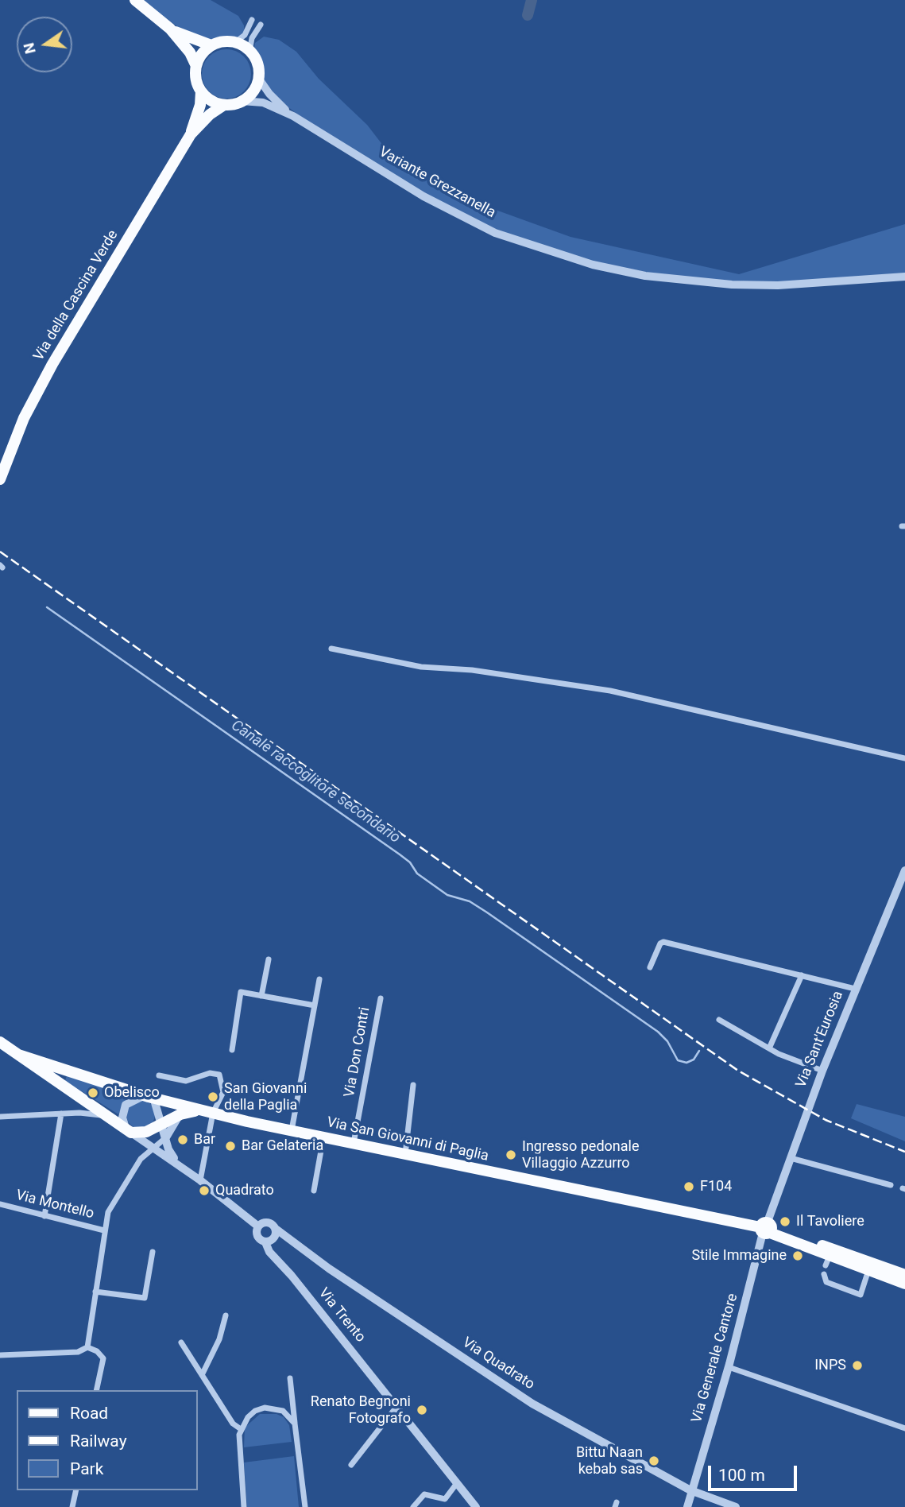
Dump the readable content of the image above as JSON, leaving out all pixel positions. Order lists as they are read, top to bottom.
{
  "streets": {
    "main road": ["Variante Grezzanella", "Via della Cascina Verde", "Via San Giovanni di Paglia"],
    "street": [
      "Via Sant'Eurosia",
      "Via Don Contri",
      "Via Montello",
      "Via Trento",
      "Via Generale Cantore",
      "Via Quadrato"
    ]
  },
  "crossings": [
    ["Via Sant'Eurosia", "Via San Giovanni di Paglia"],
    ["Via Sant'Eurosia", "Via Generale Cantore"],
    ["Via Don Contri", "Via San Giovanni di Paglia"],
    ["Via San Giovanni di Paglia", "Via Generale Cantore"],
    ["Via Trento", "Via Quadrato"],
    ["Via Generale Cantore", "Via Quadrato"]
  ],
  "water": ["Canale raccoglitore secondario"],
  "places": [
    "Obelisco",
    "San Giovanni della Paglia",
    "Bar",
    "Bar Gelateria",
    "Ingresso pedonale Villaggio Azzurro",
    "F104",
    "Quadrato",
    "Il Tavoliere",
    "Stile Immagine",
    "INPS",
    "Renato Begnoni Fotografo",
    "Bittu Naan kebab sas"
  ],
  "legend": ["Road", "Railway", "Park"],
  "scale_bar": "100 m",
  "north": "left"
}
